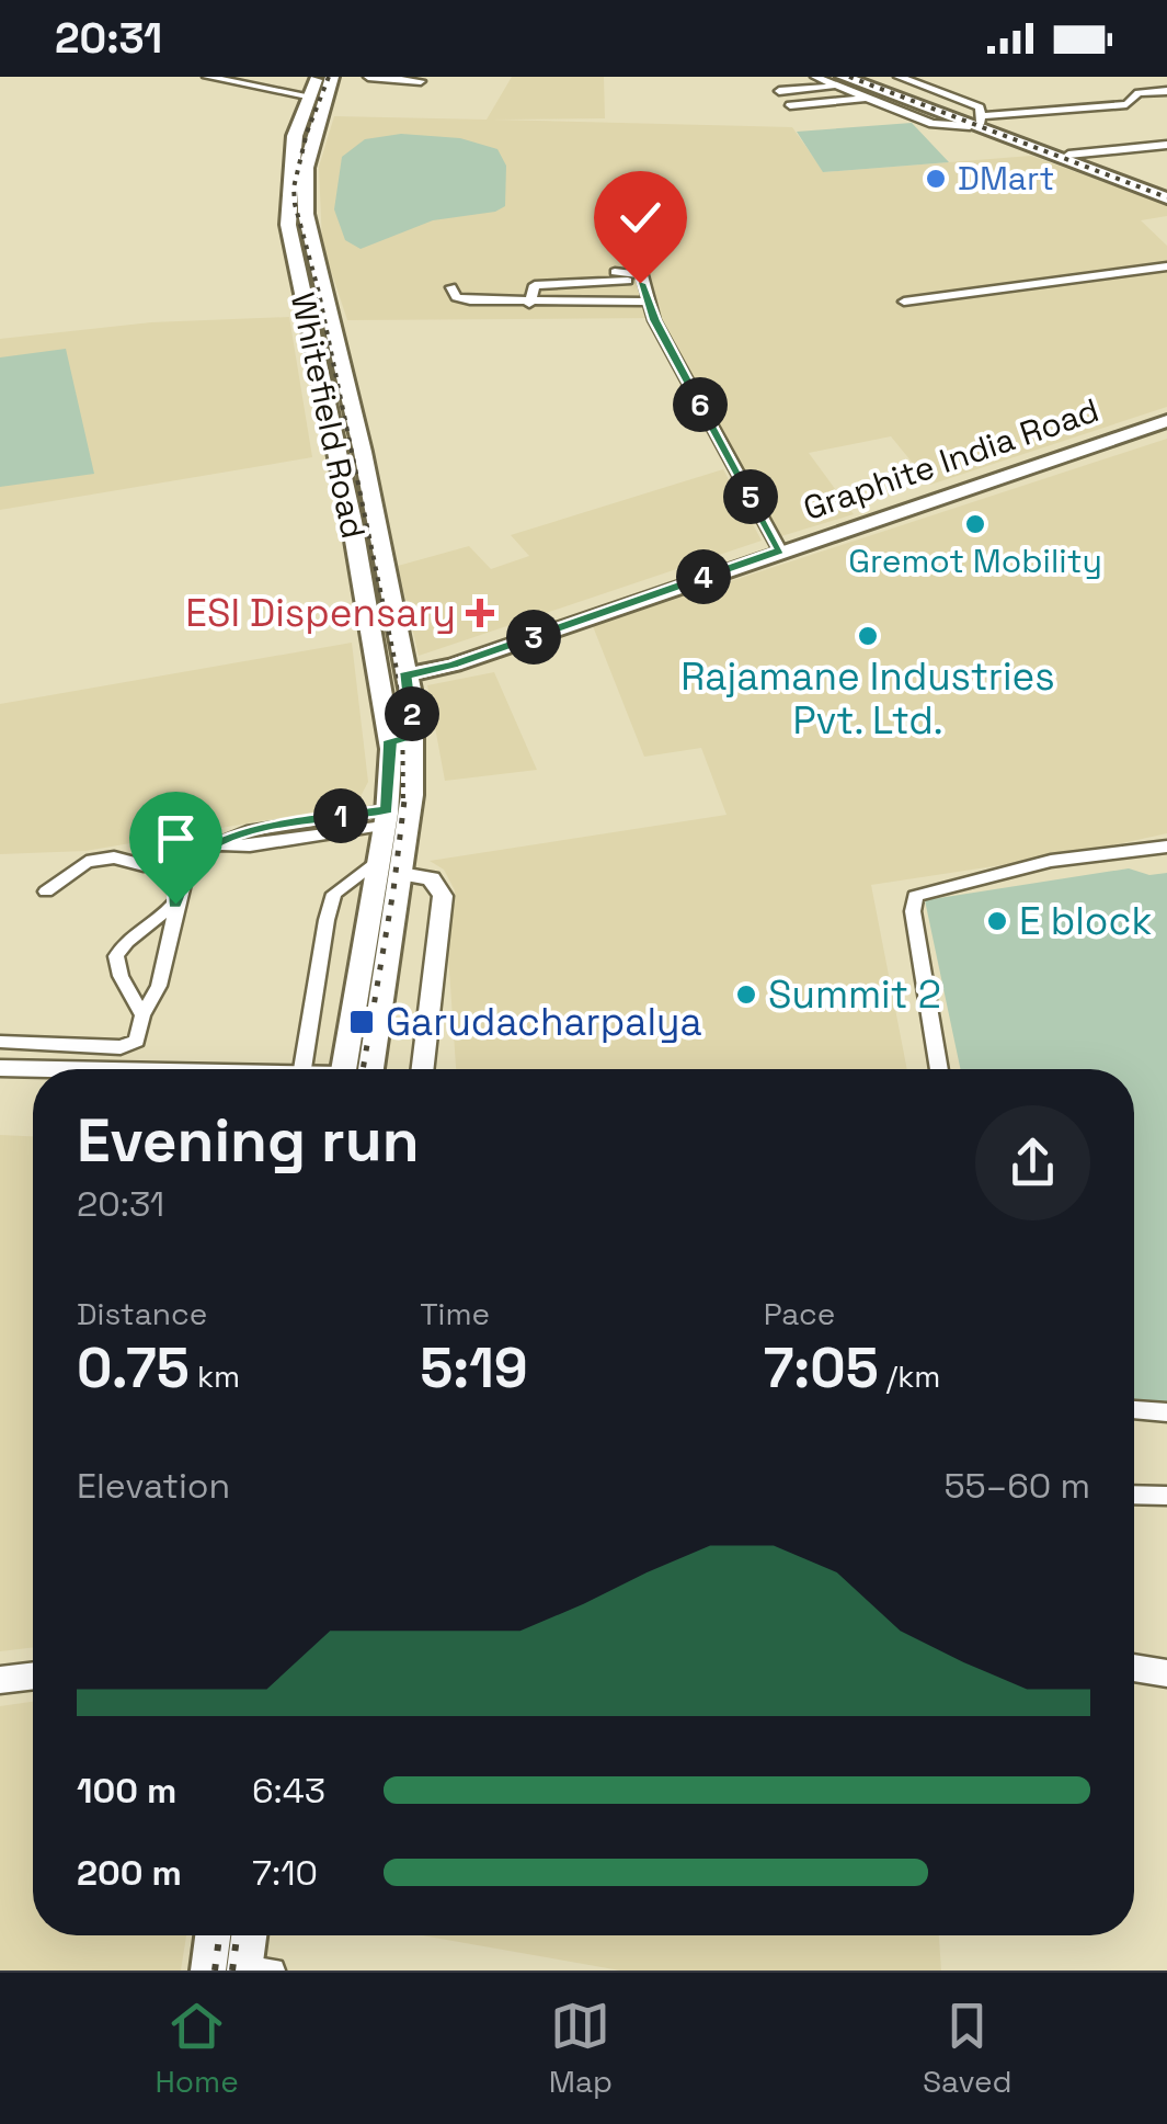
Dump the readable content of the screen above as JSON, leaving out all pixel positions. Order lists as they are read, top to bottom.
{
  "streets": {
    "main road": ["Whitefield Road", "Graphite India Road"]
  },
  "crossings": [
    ["Whitefield Road", "Graphite India Road"]
  ],
  "places": {
    "other": [
      "DMart",
      "Gremot Mobility",
      "Rajamane Industries Pvt. Ltd.",
      "E block",
      "Summit 2"
    ],
    "health": ["ESI Dispensary"],
    "transit": ["Garudacharpalya"]
  },
  "page": {
    "status": "20:31",
    "pins": [
      "6",
      "5",
      "4",
      "3",
      "2",
      "1"
    ],
    "heading": ["Evening run", "20:31"],
    "stats": [
      ["Distance", "0.75 km"],
      ["Time", "5:19"],
      ["Pace", "7:05 /km"]
    ],
    "chart": ["Elevation", "55–60 m"],
    "list": [
      {
        "name": "100 m",
        "note": "6:43"
      },
      {
        "name": "200 m",
        "note": "7:10"
      }
    ],
    "tabs": ["Home", "Map", "Saved"]
  }
}
